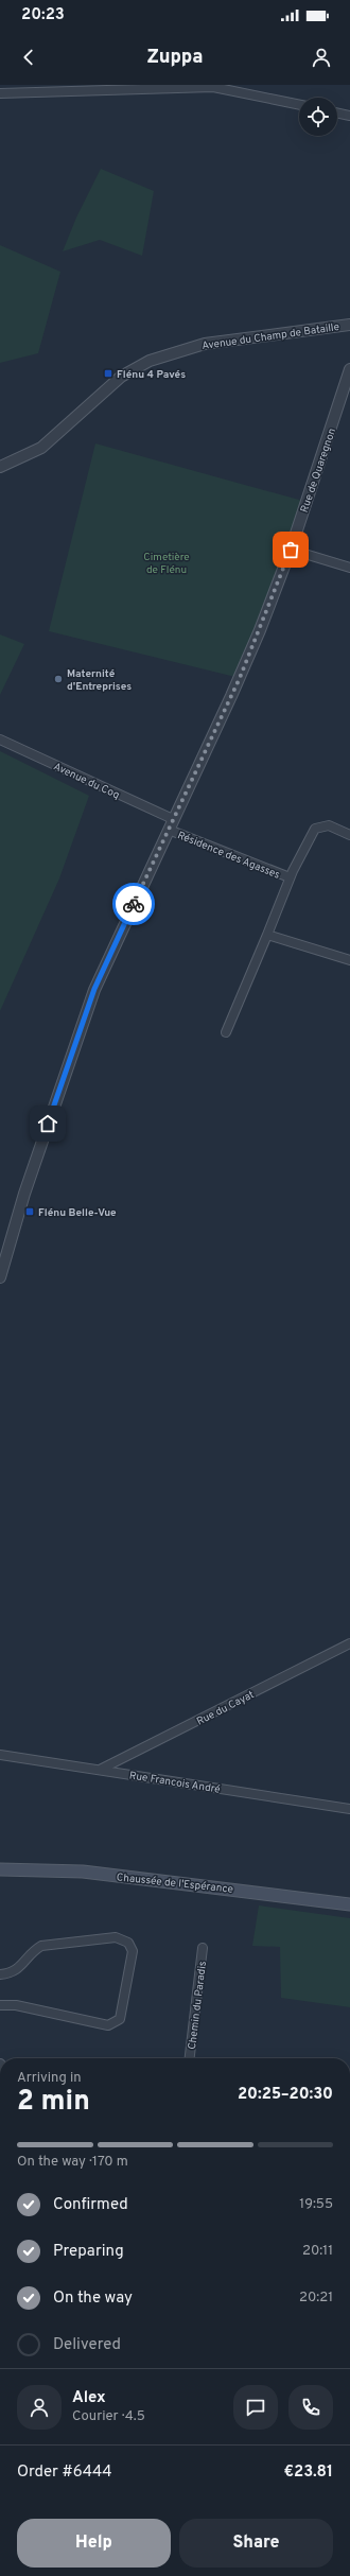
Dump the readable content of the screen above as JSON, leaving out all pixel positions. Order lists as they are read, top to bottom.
{
  "streets": {
    "main road": ["Chaussée de l'Espérance"],
    "street": [
      "Avenue du Champ de Bataille",
      "Rue de Quaregnon",
      "Avenue du Coq",
      "Résidence des Agasses",
      "Rue du Cayat",
      "Rue Francois André",
      "Chemin du Paradis"
    ]
  },
  "crossings": [
    ["Rue de Quaregnon", "Avenue du Coq"],
    ["Rue de Quaregnon", "Résidence des Agasses"],
    ["Avenue du Coq", "Résidence des Agasses"],
    ["Rue du Cayat", "Rue Francois André"]
  ],
  "parks": ["Cimetière de Flénu"],
  "places": {
    "transit": ["Flénu 4 Pavés", "Flénu Belle-Vue"],
    "other": ["Maternité d'Entreprises"]
  },
  "page": {
    "status": "20:23",
    "header": "Zuppa",
    "heading": ["2 min", "Arriving in", "20:25–20:30"],
    "panel": [
      "Alex",
      "Courier · 4.5",
      "Order #6444",
      "€23.81"
    ],
    "bar": "On the way · 170 m",
    "list": [
      ["Confirmed", "19:55"],
      ["Preparing", "20:11"],
      ["On the way", "20:21"],
      "Delivered"
    ],
    "buttons": ["Help", "Share"]
  }
}
